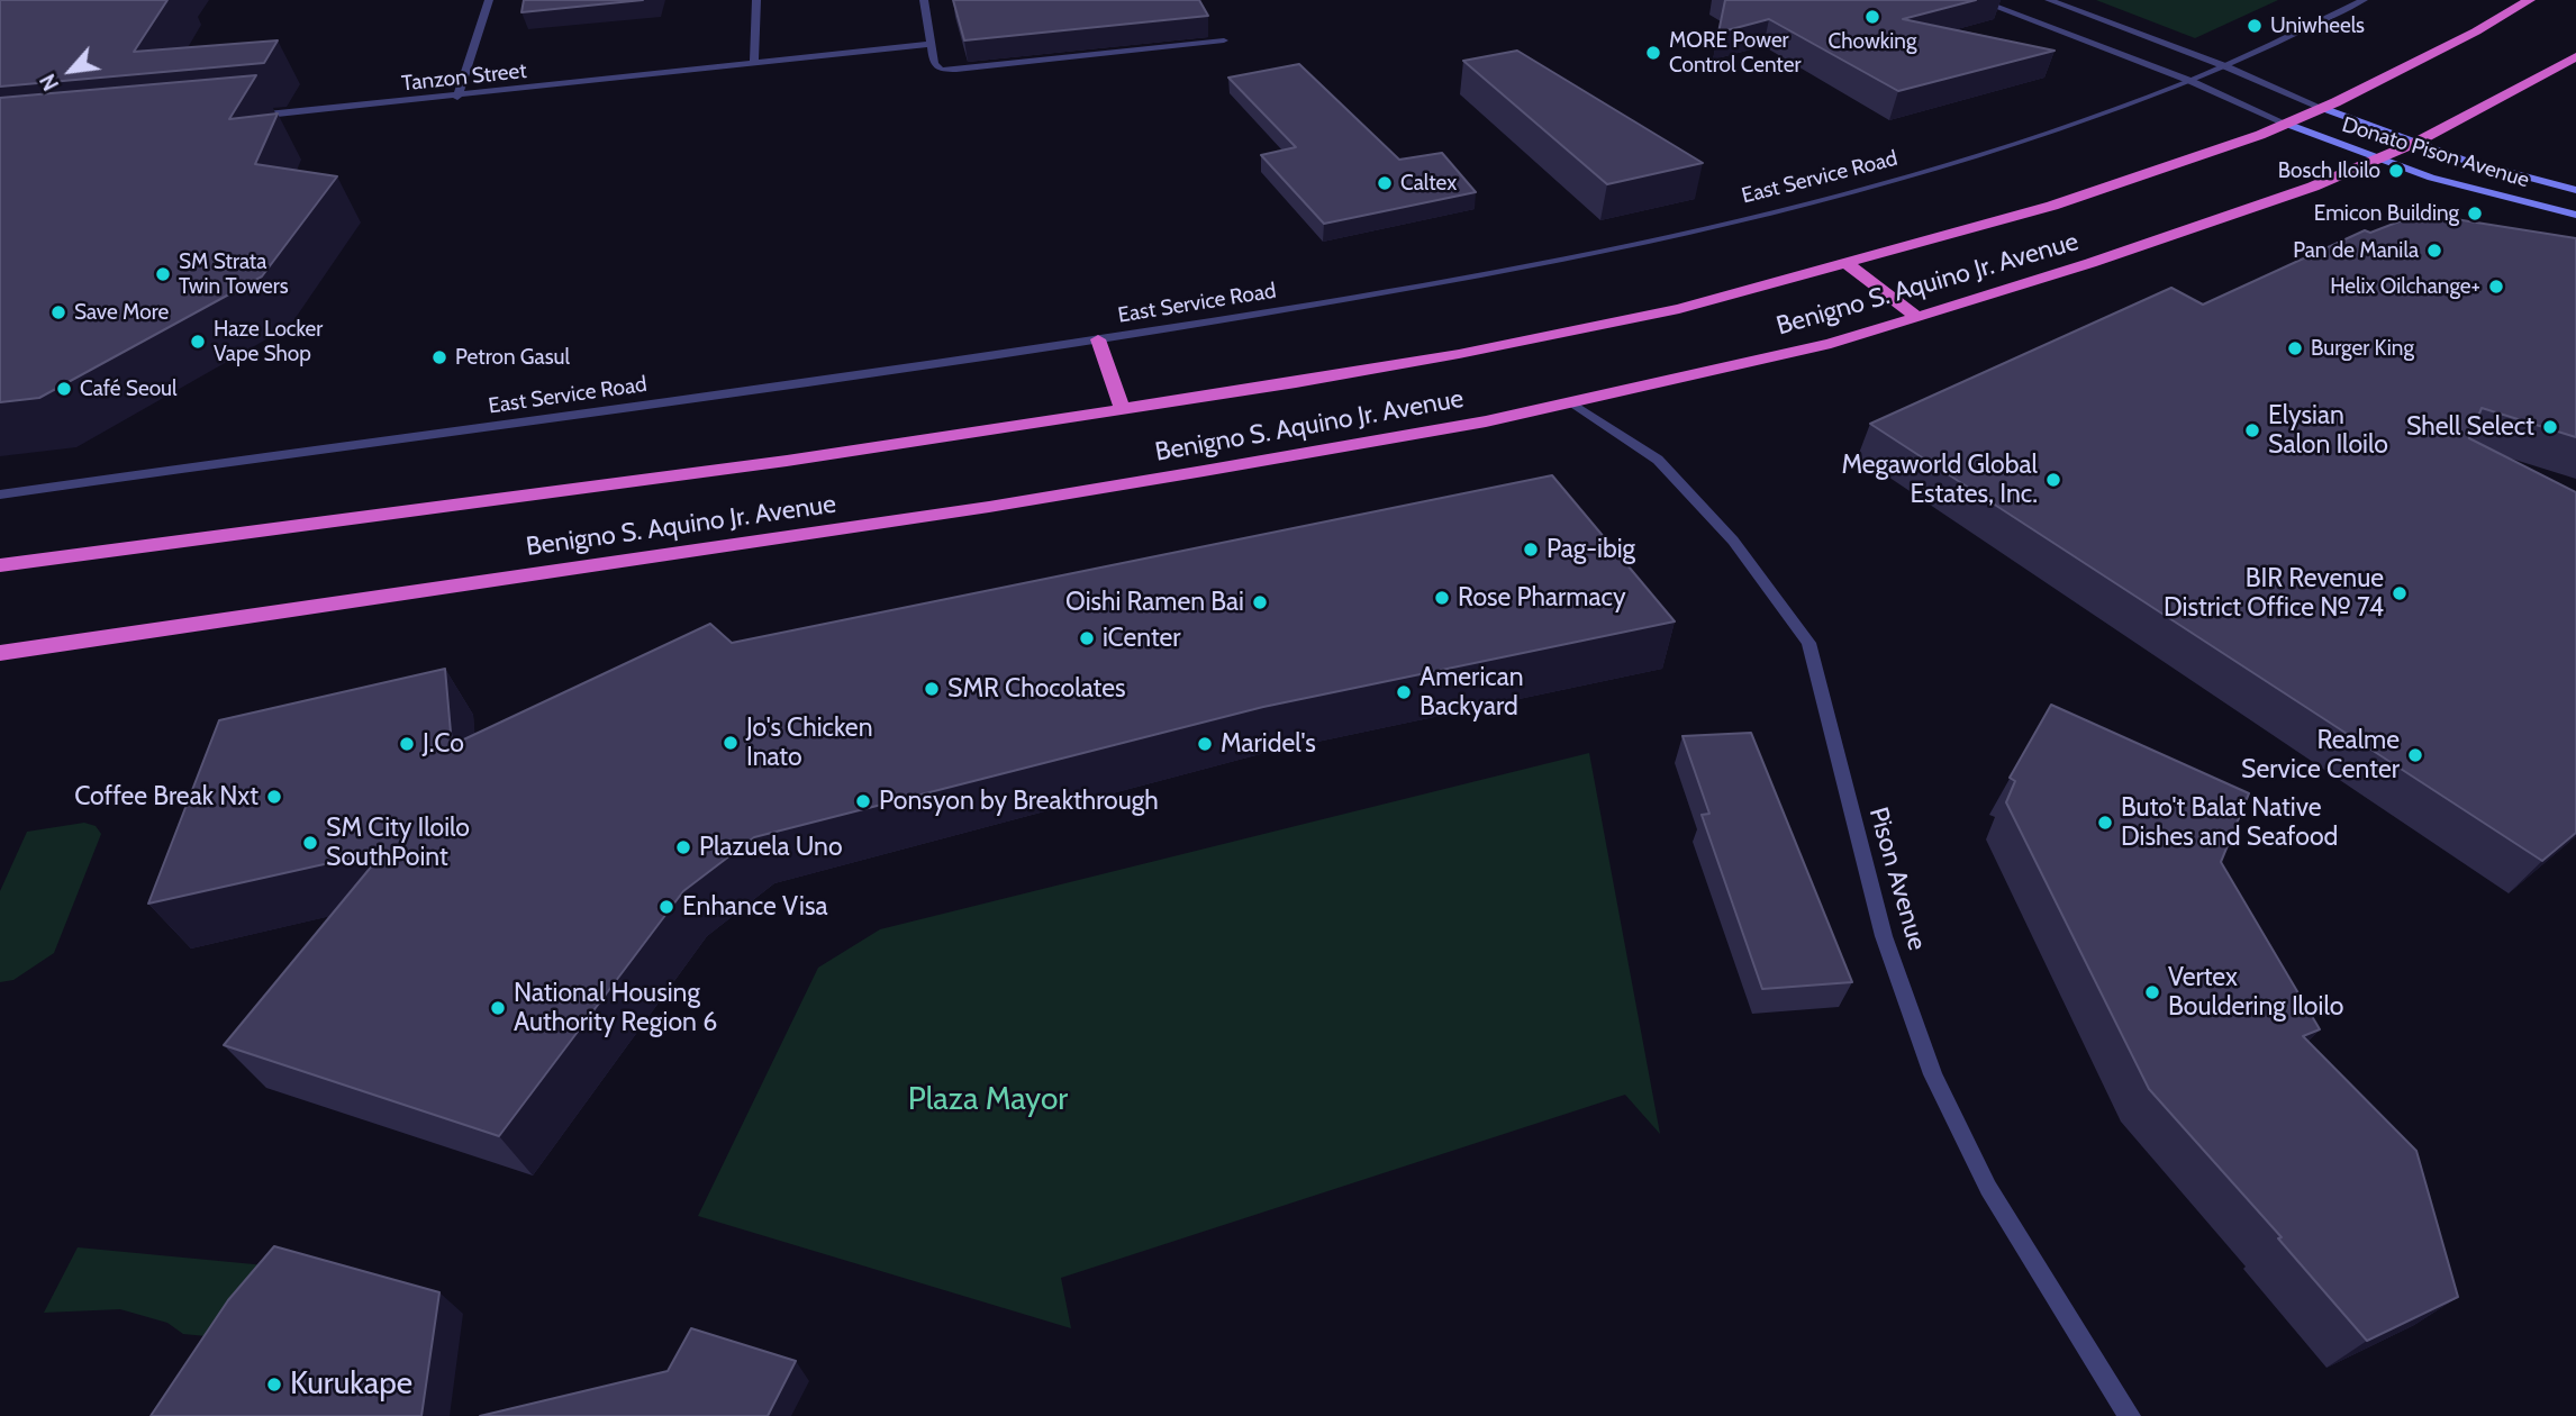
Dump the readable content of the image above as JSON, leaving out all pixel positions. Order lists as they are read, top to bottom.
{
  "streets": {
    "highway": ["Benigno S. Aquino Jr. Avenue"],
    "main road": ["Donato Pison Avenue"],
    "street": ["Tanzon Street", "East Service Road", "Pison Avenue"]
  },
  "crossings": [
    ["Donato Pison Avenue", "Benigno S. Aquino Jr. Avenue"],
    ["Benigno S. Aquino Jr. Avenue", "Pison Avenue"]
  ],
  "parks": ["Plaza Mayor"],
  "places": [
    "Chowking",
    "Uniwheels",
    "MORE Power Control Center",
    "Bosch Iloilo",
    "Caltex",
    "Emicon Building",
    "Pan de Manila",
    "SM Strata Twin Towers",
    "Helix Oilchange+",
    "Save More",
    "Haze Locker Vape Shop",
    "Burger King",
    "Petron Gasul",
    "Café Seoul",
    "Shell Select",
    "Elysian Salon Iloilo",
    "Megaworld Global Estates, Inc.",
    "Pag-ibig",
    "BIR Revenue District Office № 74",
    "Rose Pharmacy",
    "Oishi Ramen Bai",
    "iCenter",
    "SMR Chocolates",
    "American Backyard",
    "Jo's Chicken Inato",
    "J.Co",
    "Maridel's",
    "Realme Service Center",
    "Coffee Break Nxt",
    "Ponsyon by Breakthrough",
    "Buto't Balat Native Dishes and Seafood",
    "SM City Iloilo SouthPoint",
    "Plazuela Uno",
    "Enhance Visa",
    "Vertex Bouldering Iloilo",
    "National Housing Authority Region 6",
    "Kurukape"
  ],
  "north": "bottom left"
}
